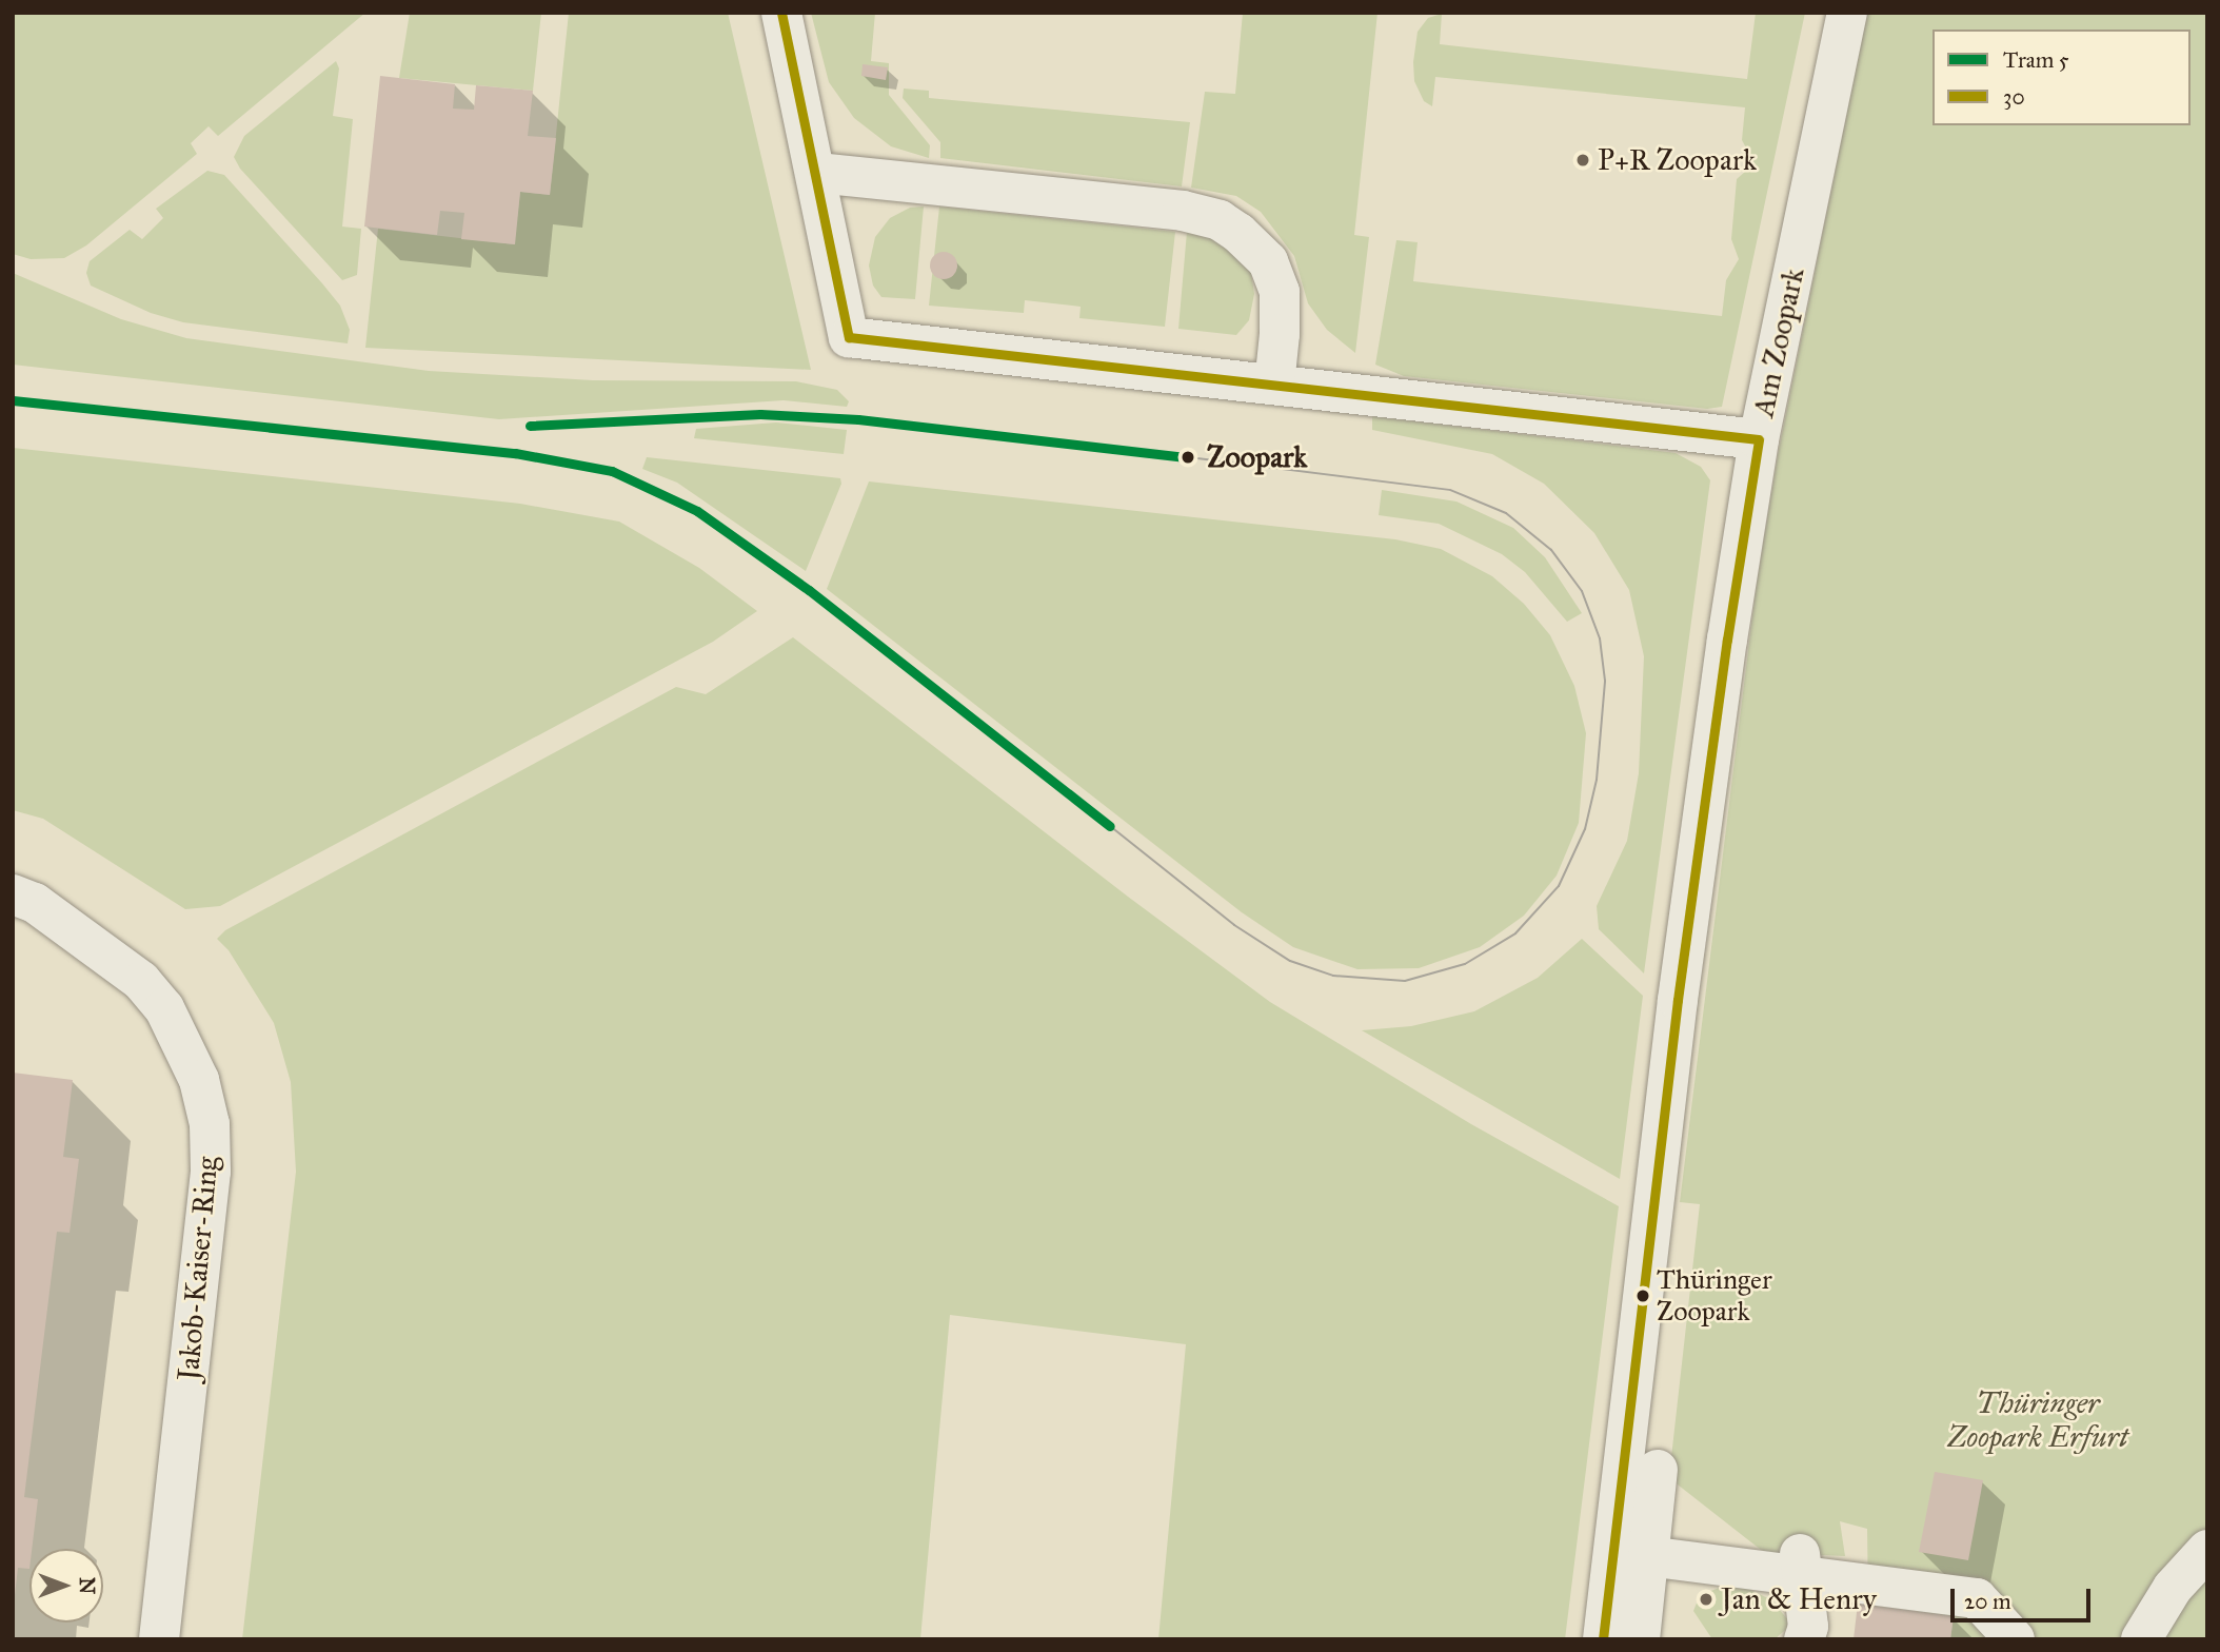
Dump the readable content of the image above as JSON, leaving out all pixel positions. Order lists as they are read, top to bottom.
{
  "streets": {
    "street": ["Am Zoopark", "Jakob-Kaiser-Ring"]
  },
  "parks": ["Thüringer Zoopark Erfurt"],
  "places": [
    "P+R Zoopark",
    "Zoopark",
    "Thüringer Zoopark",
    "Jan & Henry"
  ],
  "lines": ["transit line 30", "tram line 5"],
  "legend": ["Tram 5", "30"],
  "scale_bar": "20 m",
  "north": "right"
}
